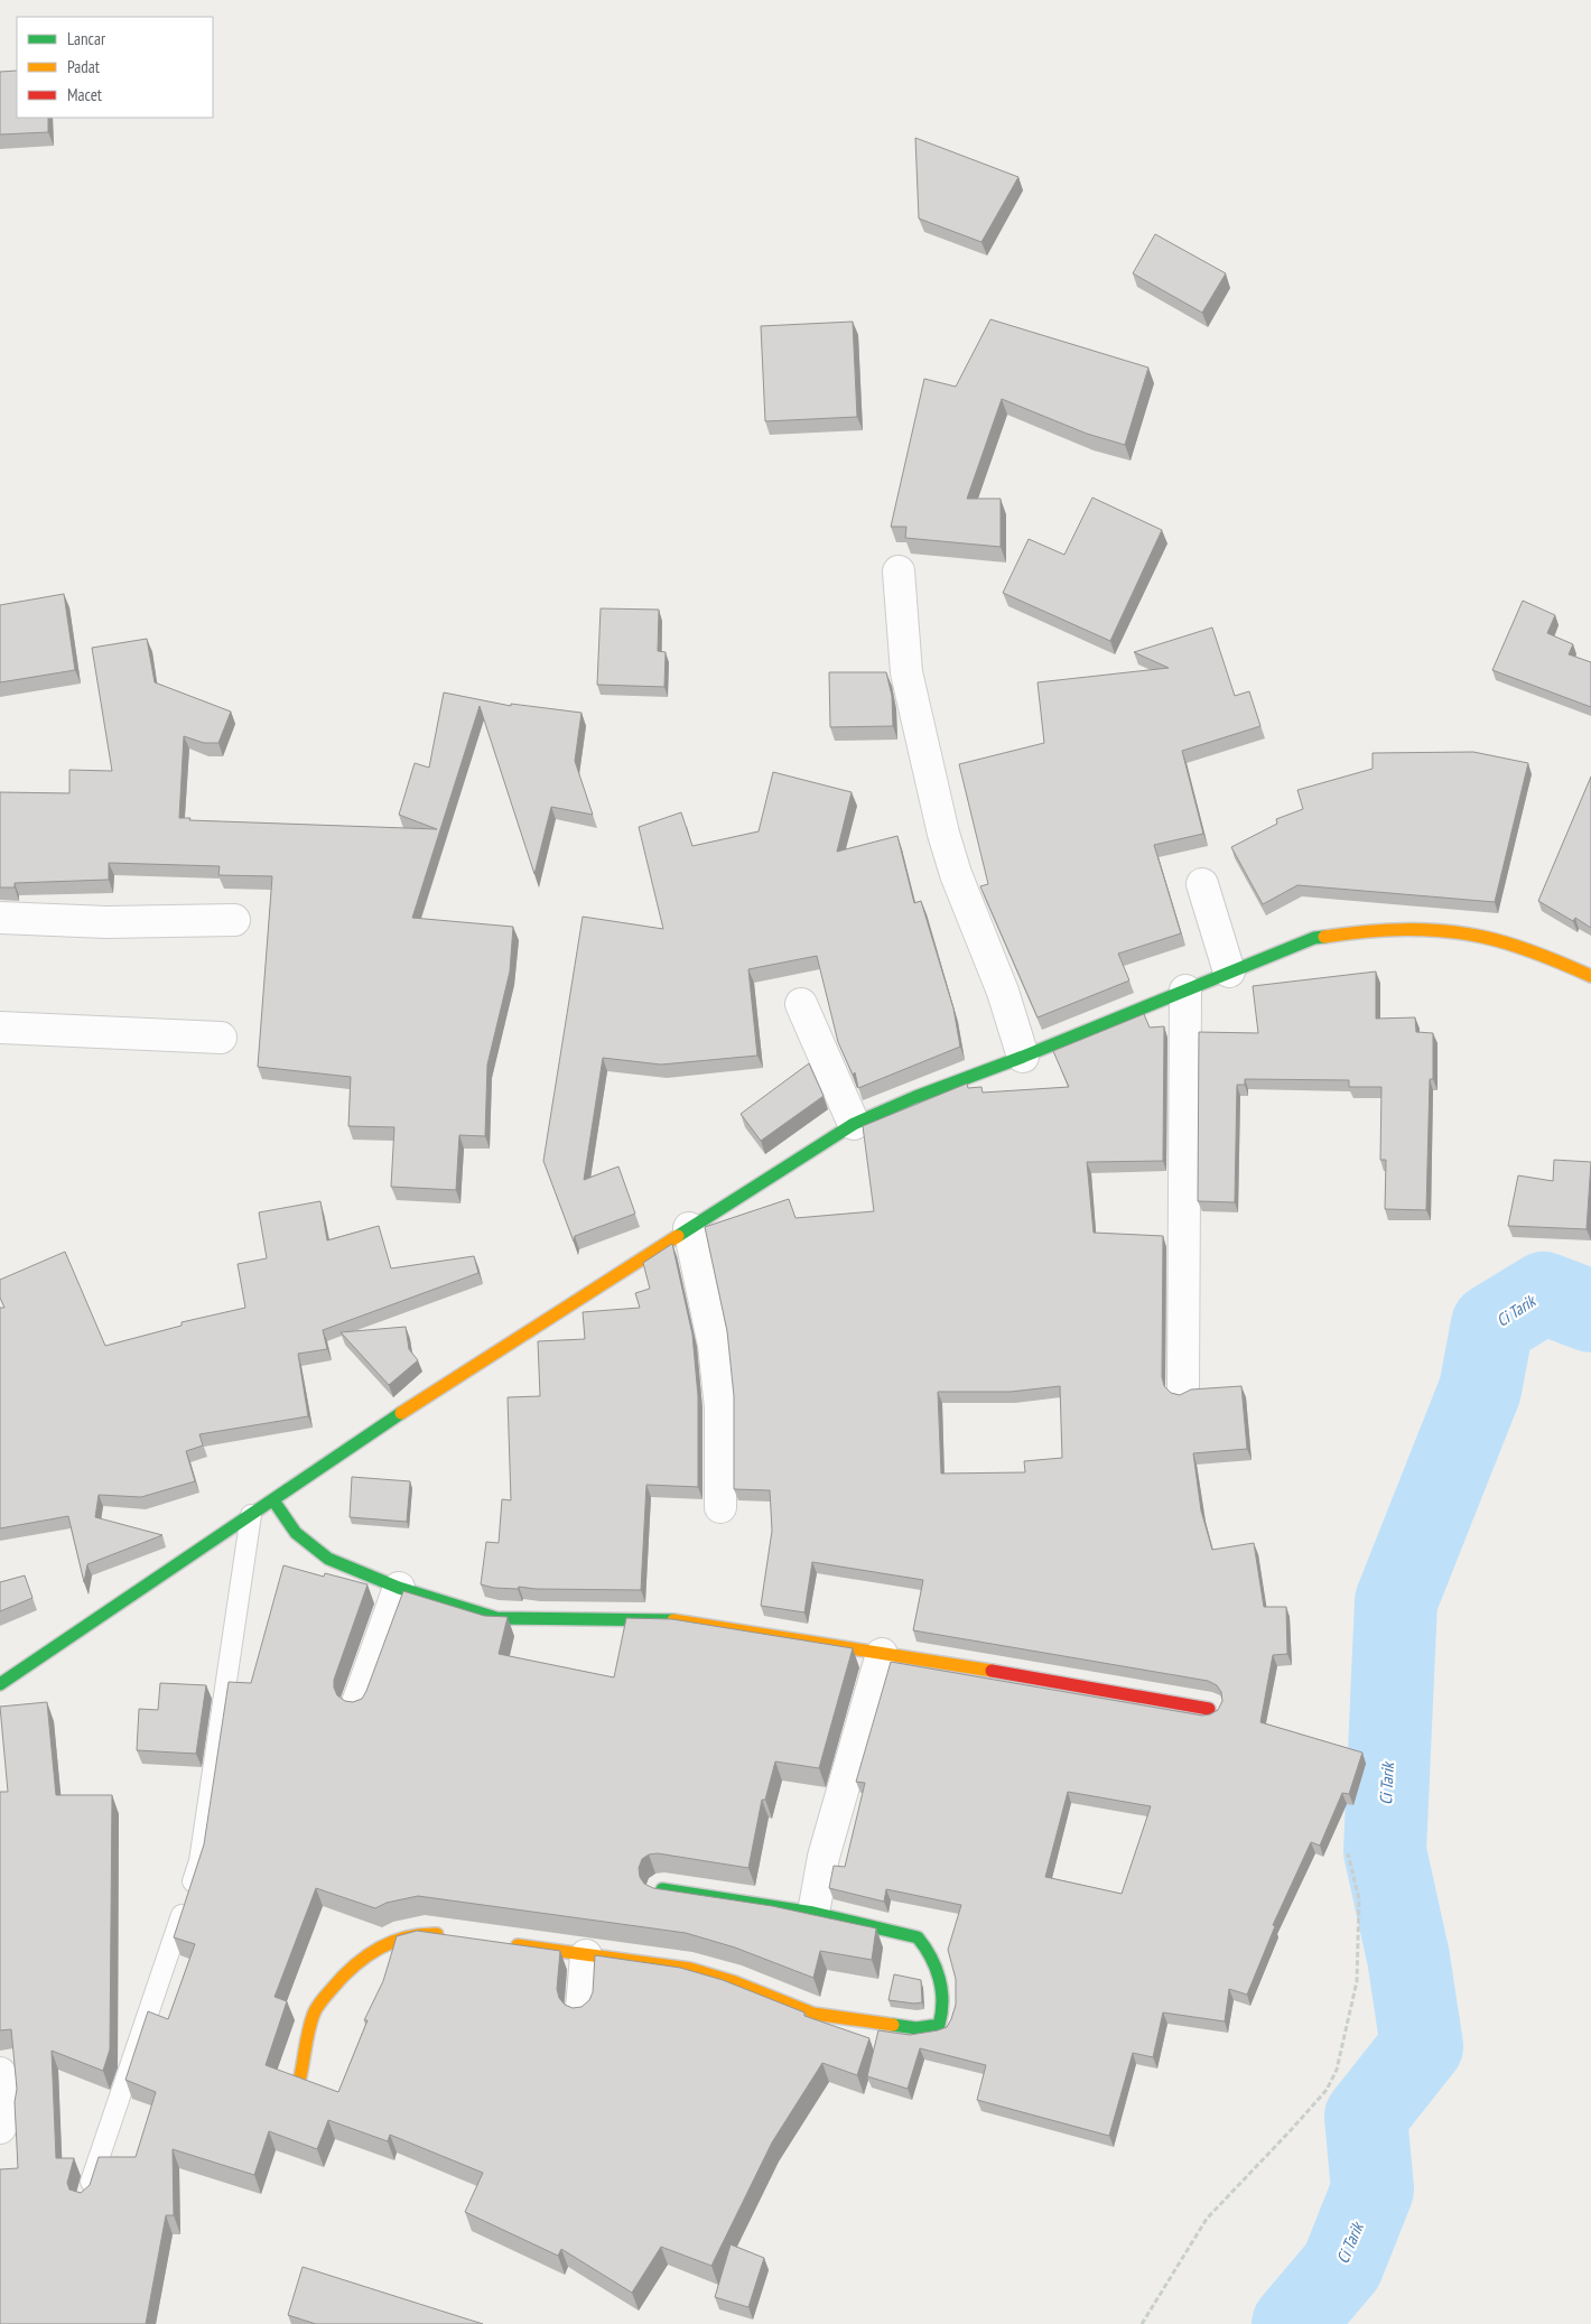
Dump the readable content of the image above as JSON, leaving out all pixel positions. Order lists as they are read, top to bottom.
{
  "water": ["Ci Tarik"],
  "legend": ["Lancar", "Padat", "Macet"]
}
